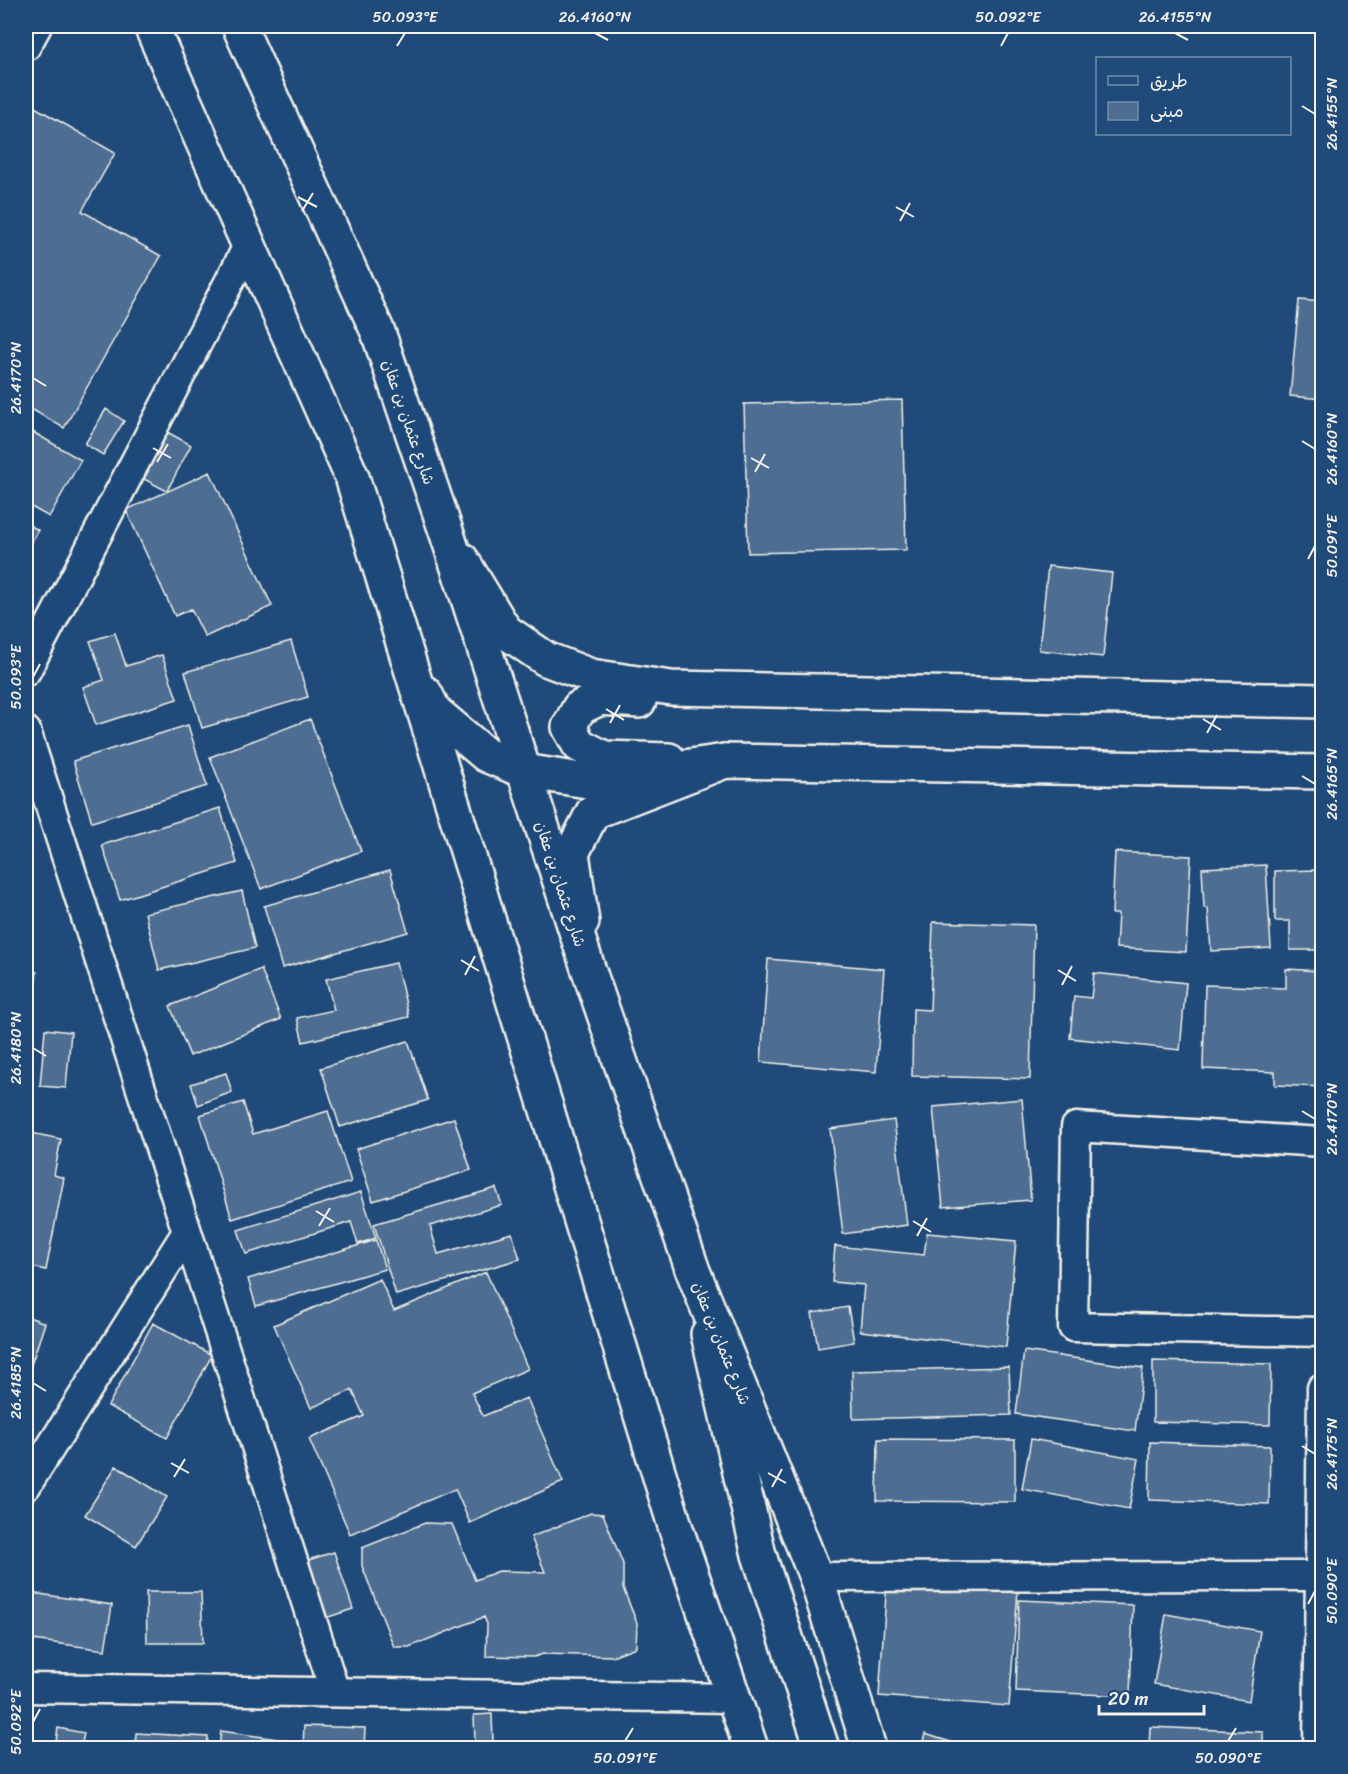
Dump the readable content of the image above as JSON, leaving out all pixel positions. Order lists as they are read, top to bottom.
{
  "streets": {
    "main road": ["شارع عثمان بن عفان"]
  },
  "legend": ["طريق", "مبنى"],
  "scale_bar": "20 m",
  "coordinates": [
    "50.093°E",
    "26.4160°N",
    "50.092°E",
    "26.4155°N",
    "26.4170°N",
    "50.091°E",
    "26.4165°N",
    "26.4180°N",
    "26.4185°N",
    "26.4175°N",
    "50.090°E"
  ]
}
